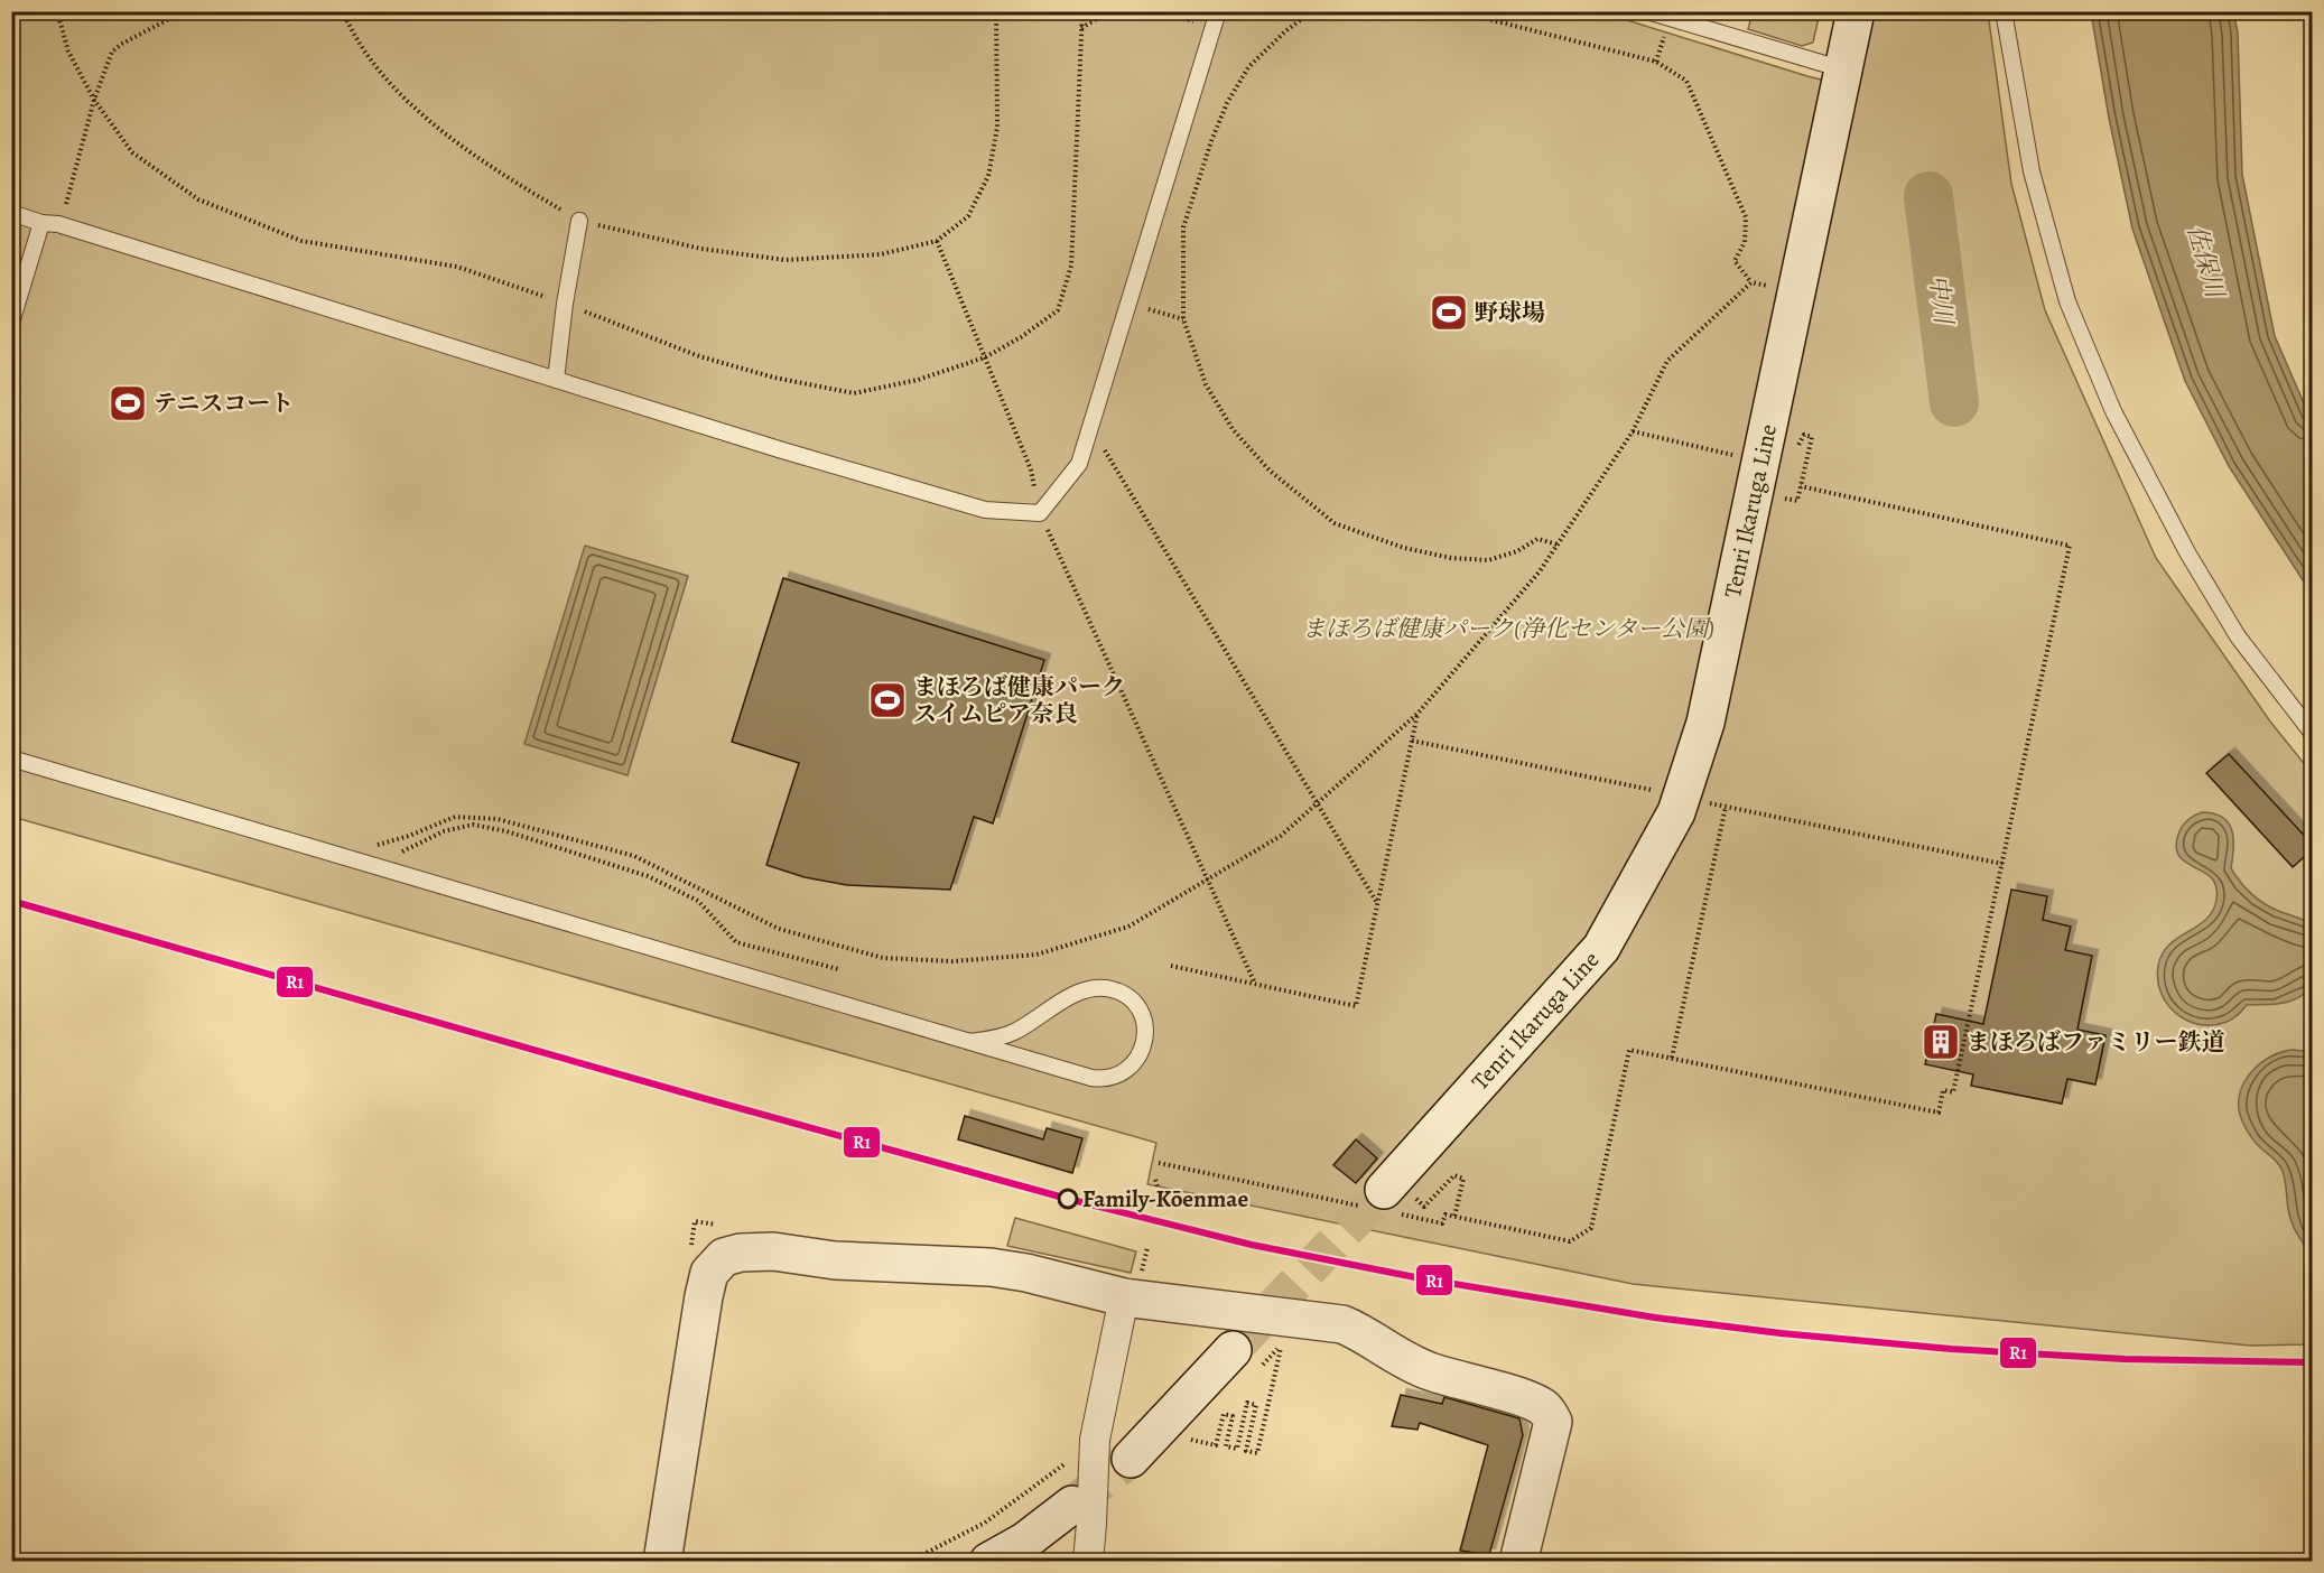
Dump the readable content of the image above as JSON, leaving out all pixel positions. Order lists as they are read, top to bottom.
{
  "streets": {
    "main road": ["Tenri Ikaruga Line"]
  },
  "water": ["佐保川", "中川"],
  "parks": ["まほろば健康パーク(浄化センター公園)"],
  "places": {
    "sports": ["野球場", "テニスコート", "まほろば健康パーク スイムピア奈良"],
    "building": ["まほろばファミリー鉄道"],
    "other": ["Family-Kōenmae"]
  },
  "lines": ["transit line R1"]
}
